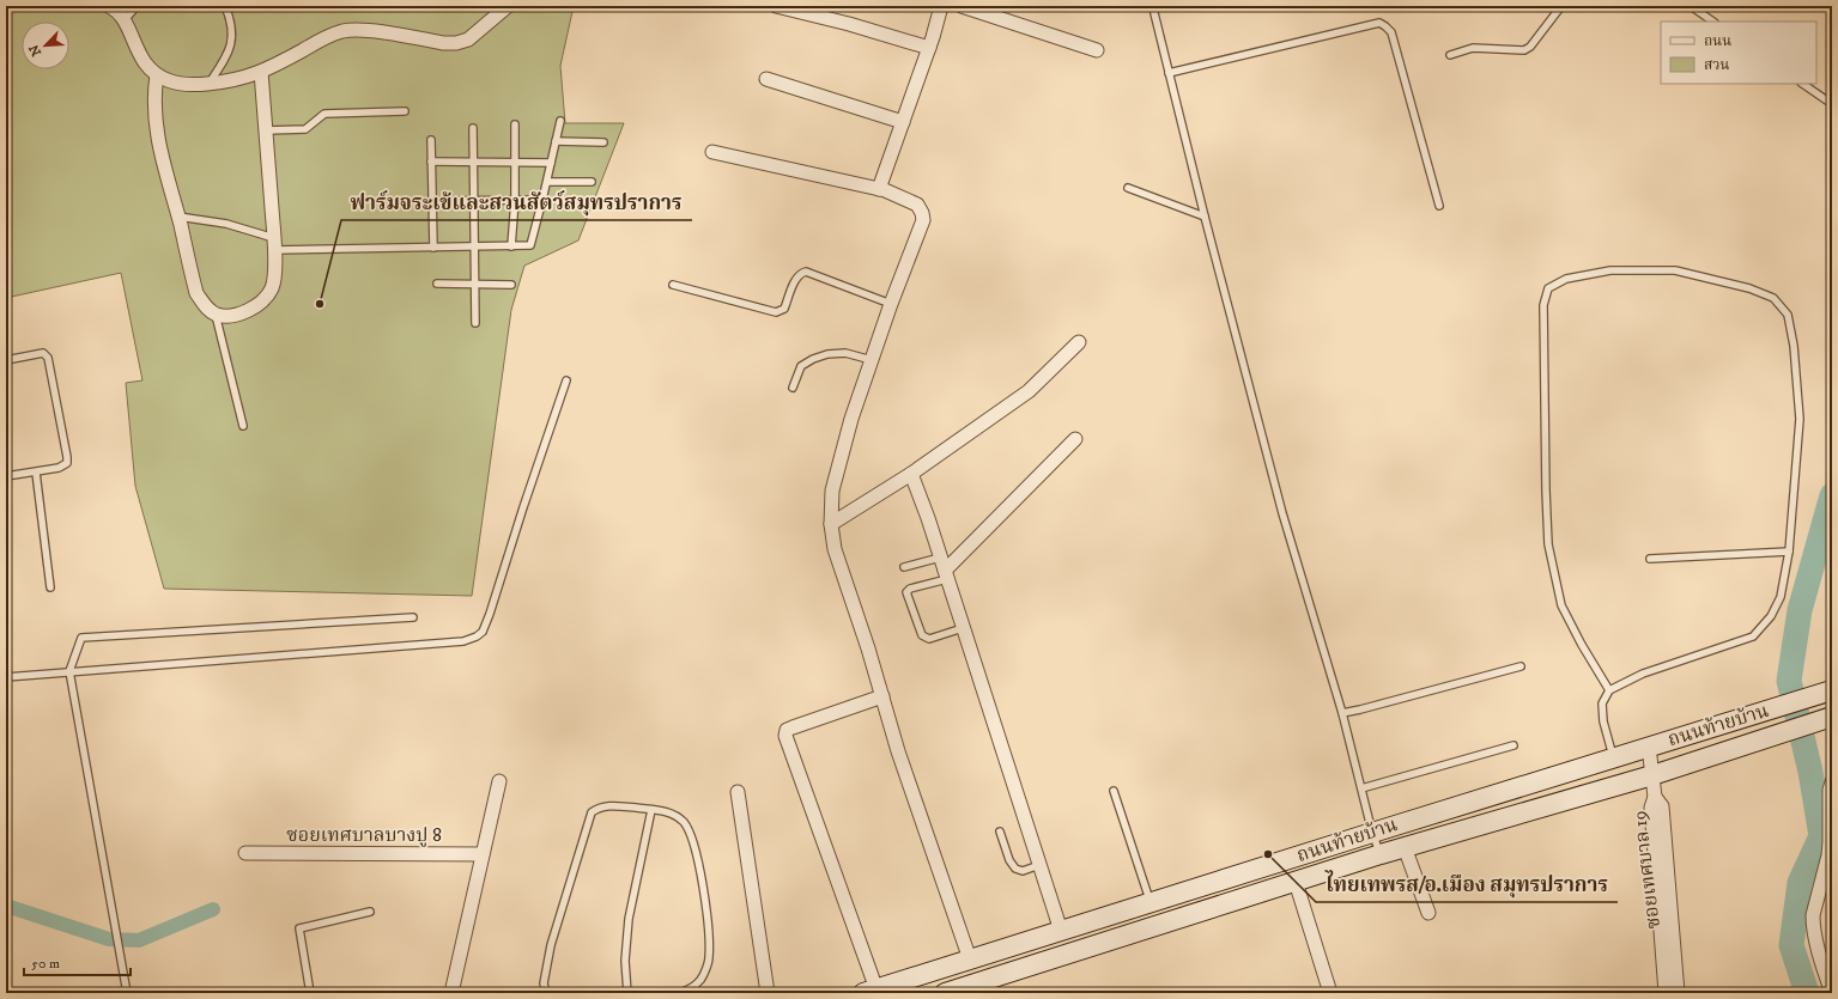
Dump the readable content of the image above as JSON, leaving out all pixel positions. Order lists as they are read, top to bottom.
{
  "streets": {
    "street": ["ถนนท้ายบ้าน", "ซอยเทศบาลบางปู 8", "ซอยเทศบาล 19"]
  },
  "places": ["ฟาร์มจระเข้และสวนสัตว์สมุทรปราการ", "ไทยเทพรส/อ.เมือง สมุทรปราการ"],
  "legend": ["ถนน", "สวน"],
  "scale_bar": "50 m",
  "north": "bottom left"
}
